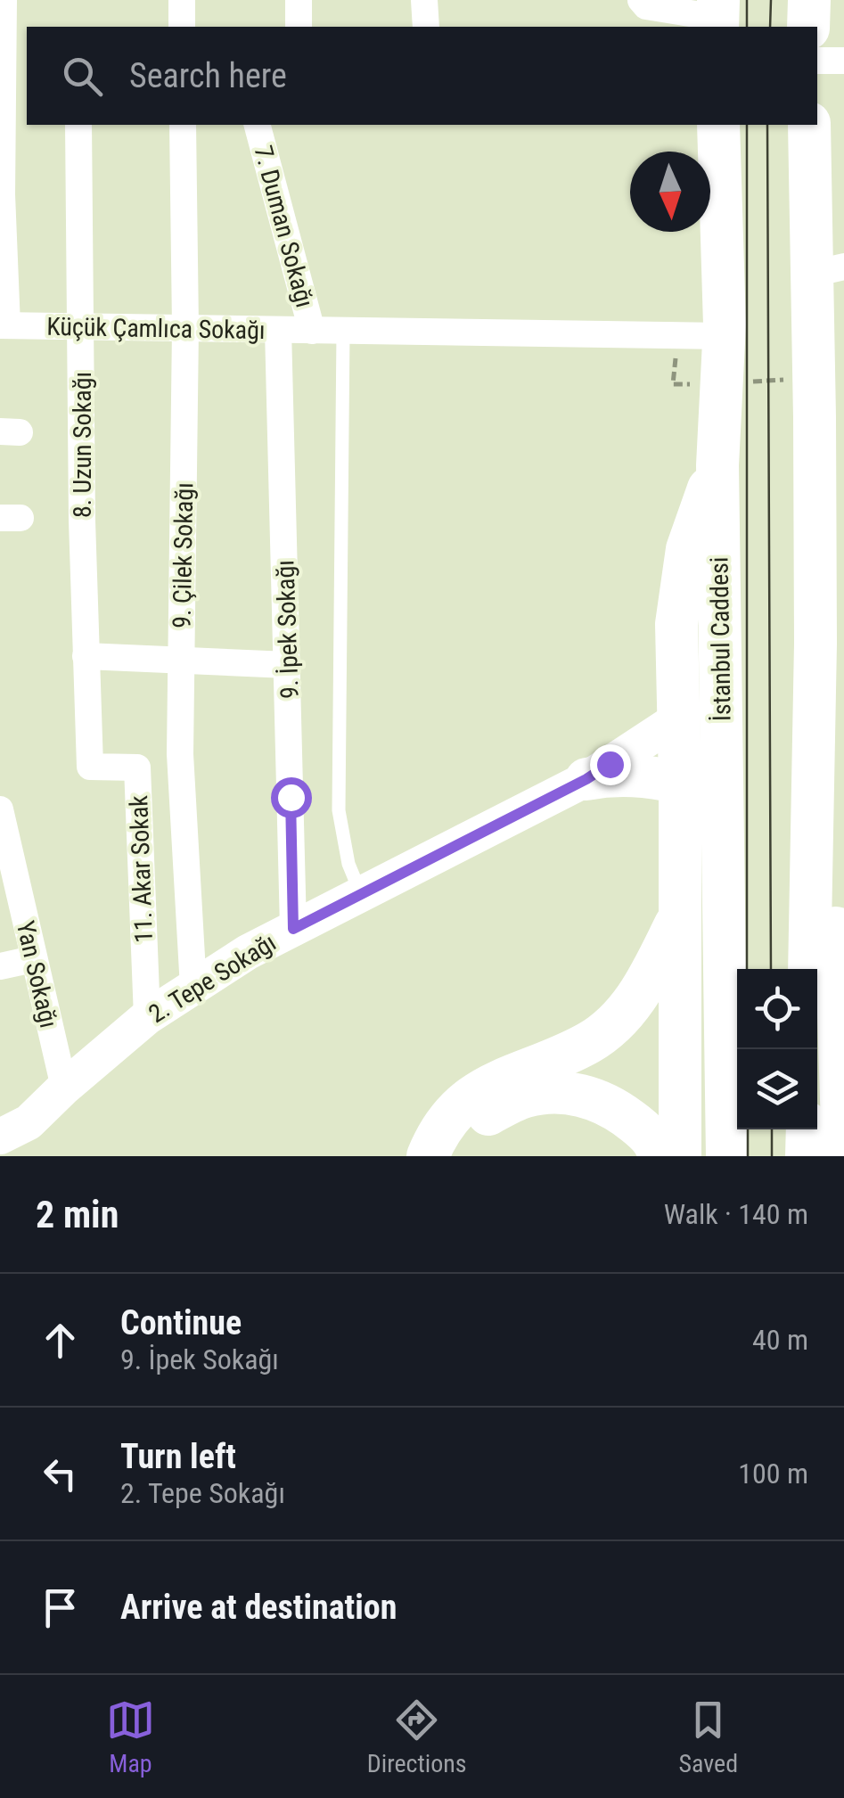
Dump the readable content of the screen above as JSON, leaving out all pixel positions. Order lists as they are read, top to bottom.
{
  "streets": {
    "highway": ["İstanbul Caddesi"],
    "main road": ["2. Tepe Sokağı"],
    "street": [
      "7. Duman Sokağı",
      "Küçük Çamlıca Sokağı",
      "8. Uzun Sokağı",
      "9. Çilek Sokağı",
      "9. İpek Sokağı",
      "11. Akar Sokak",
      "Yan Sokağı"
    ]
  },
  "crossings": [
    ["7. Duman Sokağı", "Küçük Çamlıca Sokağı"],
    ["Küçük Çamlıca Sokağı", "8. Uzun Sokağı"],
    ["Küçük Çamlıca Sokağı", "9. Çilek Sokağı"],
    ["Küçük Çamlıca Sokağı", "9. İpek Sokağı"],
    ["Küçük Çamlıca Sokağı", "İstanbul Caddesi"],
    ["8. Uzun Sokağı", "11. Akar Sokak"],
    ["9. Çilek Sokağı", "2. Tepe Sokağı"],
    ["9. İpek Sokağı", "2. Tepe Sokağı"],
    ["11. Akar Sokak", "2. Tepe Sokağı"],
    ["Yan Sokağı", "2. Tepe Sokağı"]
  ],
  "north": "bottom",
  "page": {
    "search": "Search here",
    "heading": ["2 min", "Walk · 140 m"],
    "list": [
      ["Continue", "9. İpek Sokağı", "40 m"],
      ["Turn left", "2. Tepe Sokağı", "100 m"],
      "Arrive at destination"
    ],
    "nav": ["Map", "Directions", "Saved"]
  }
}
